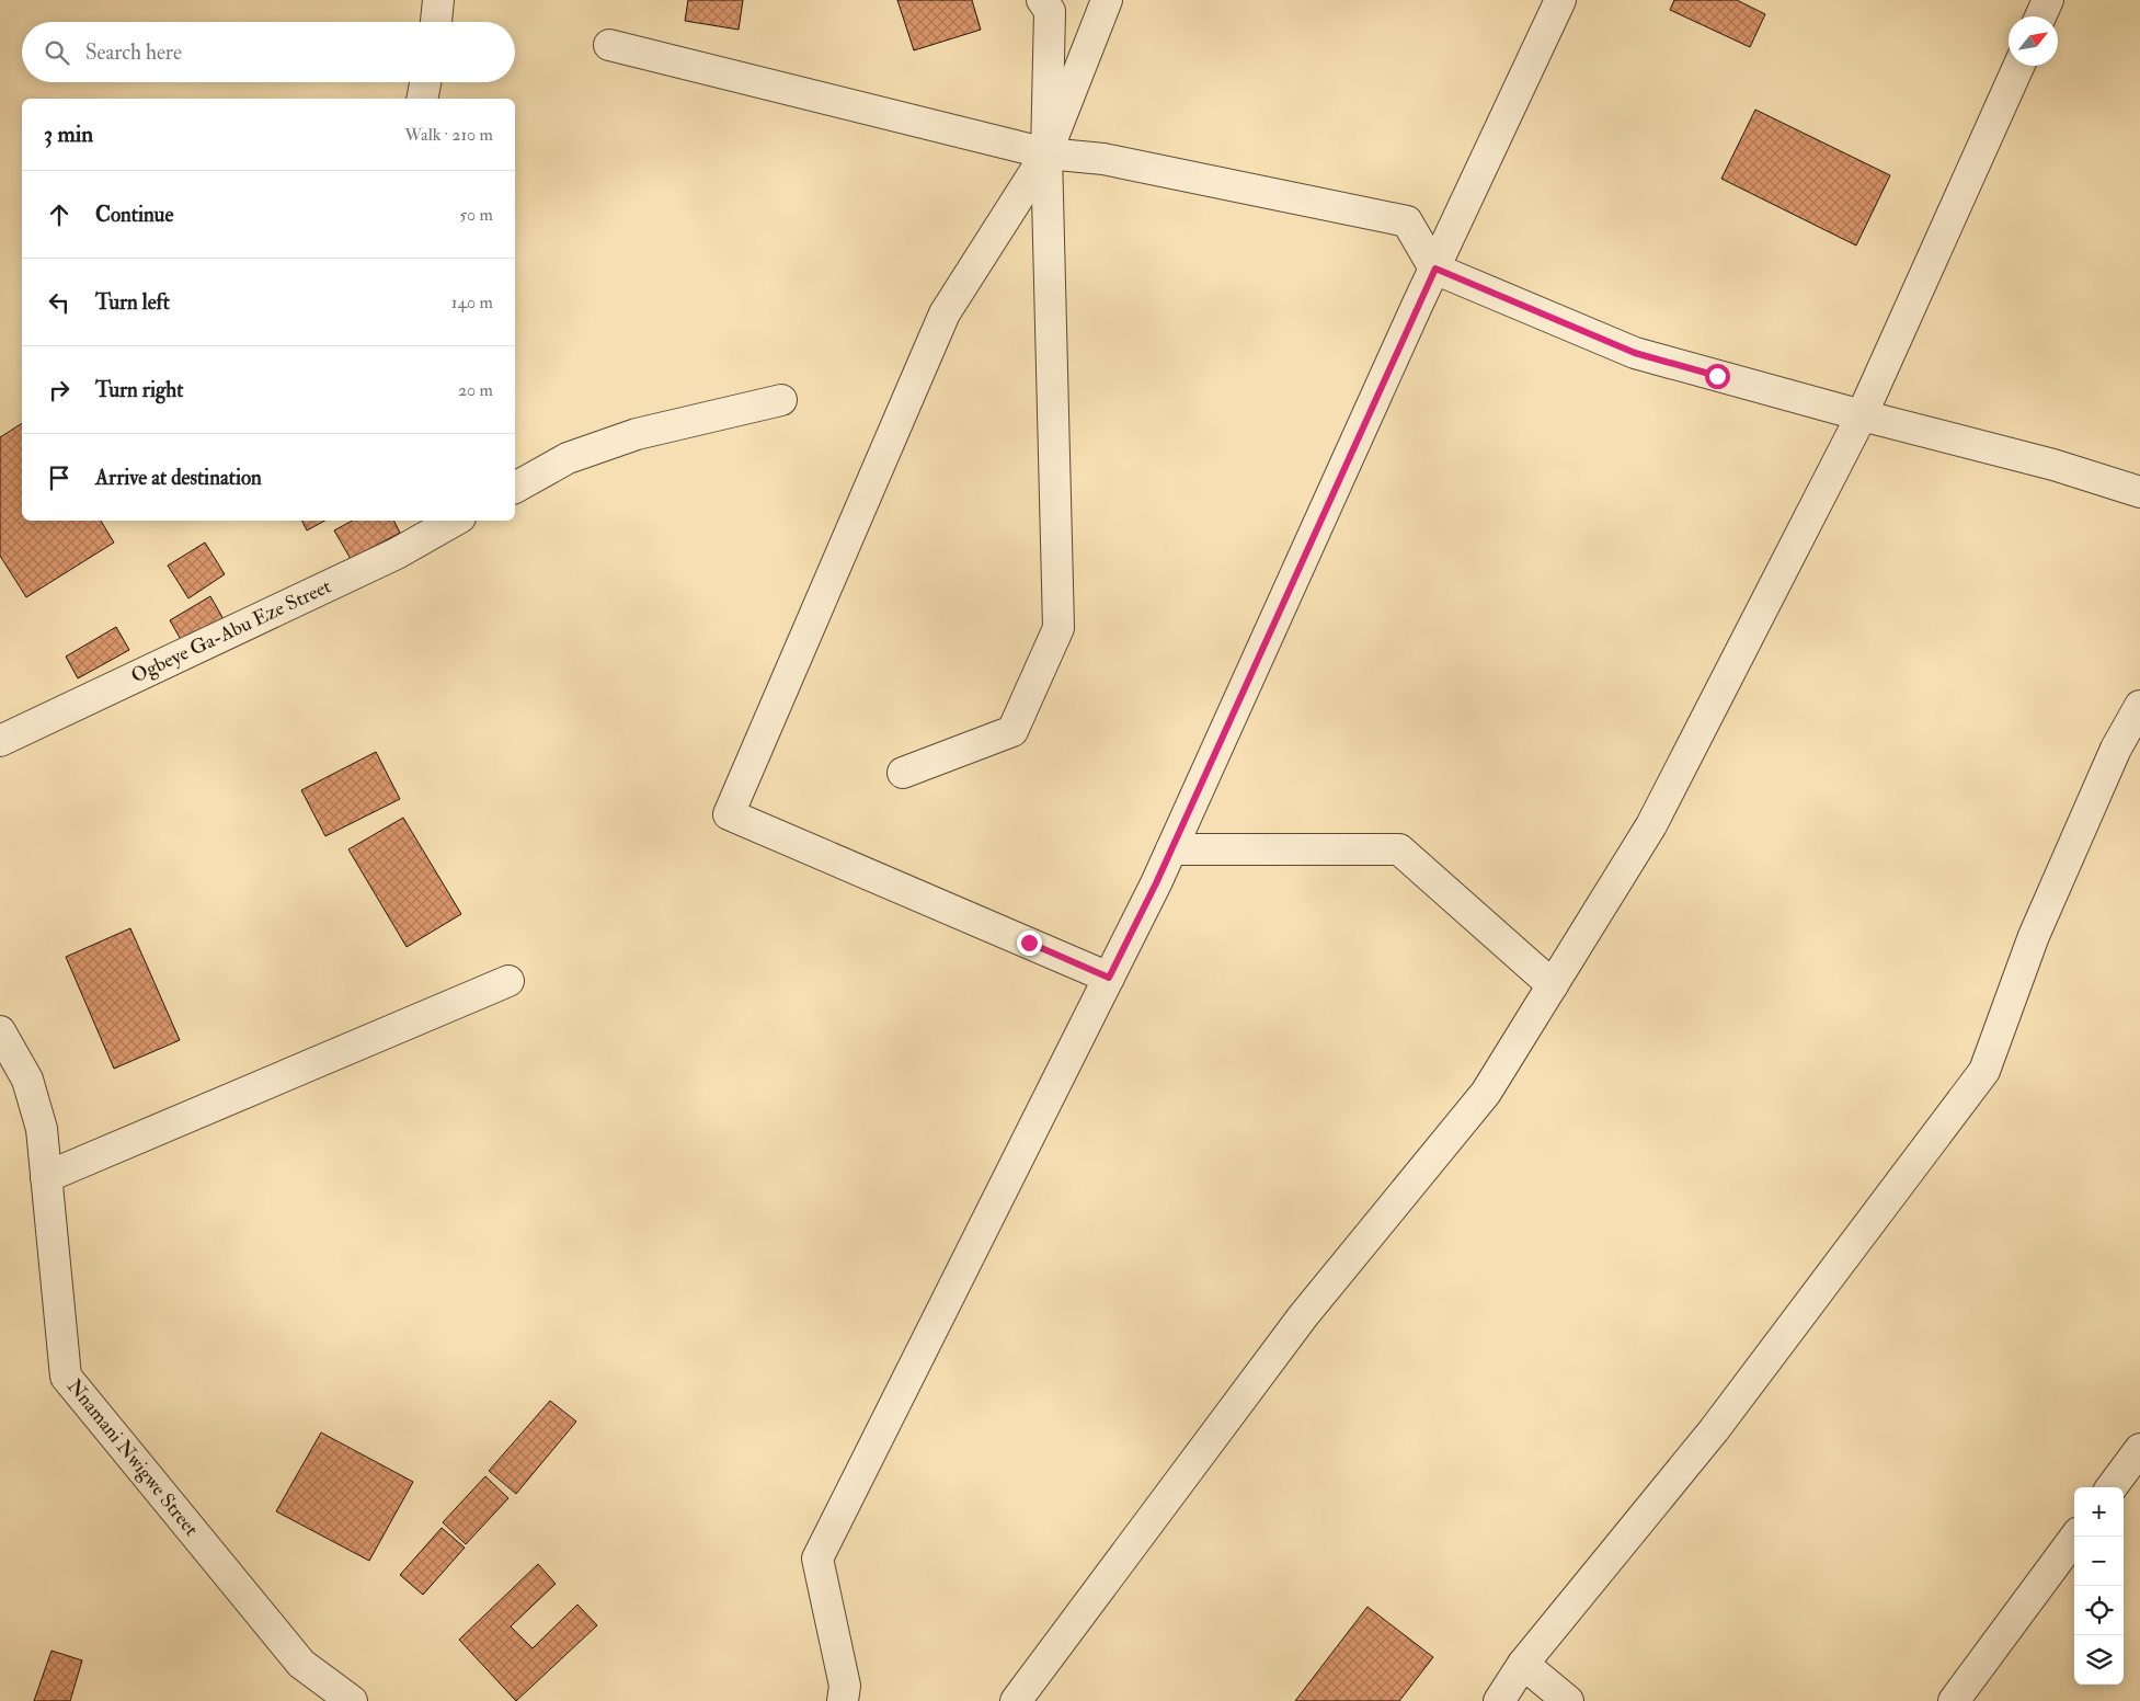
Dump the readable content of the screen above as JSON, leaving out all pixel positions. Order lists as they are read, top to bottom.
{
  "streets": {
    "street": ["Ogbeye Ga-Abu Eze Street", "Nnamani Nwigwe Street"]
  },
  "north": "top right",
  "page": {
    "search": "Search here",
    "heading": ["3 min", "Walk · 210 m"],
    "list": [
      ["Continue", "50 m"],
      ["Turn left", "140 m"],
      ["Turn right", "20 m"],
      "Arrive at destination"
    ],
    "map_buttons": ["+", "−"]
  }
}
